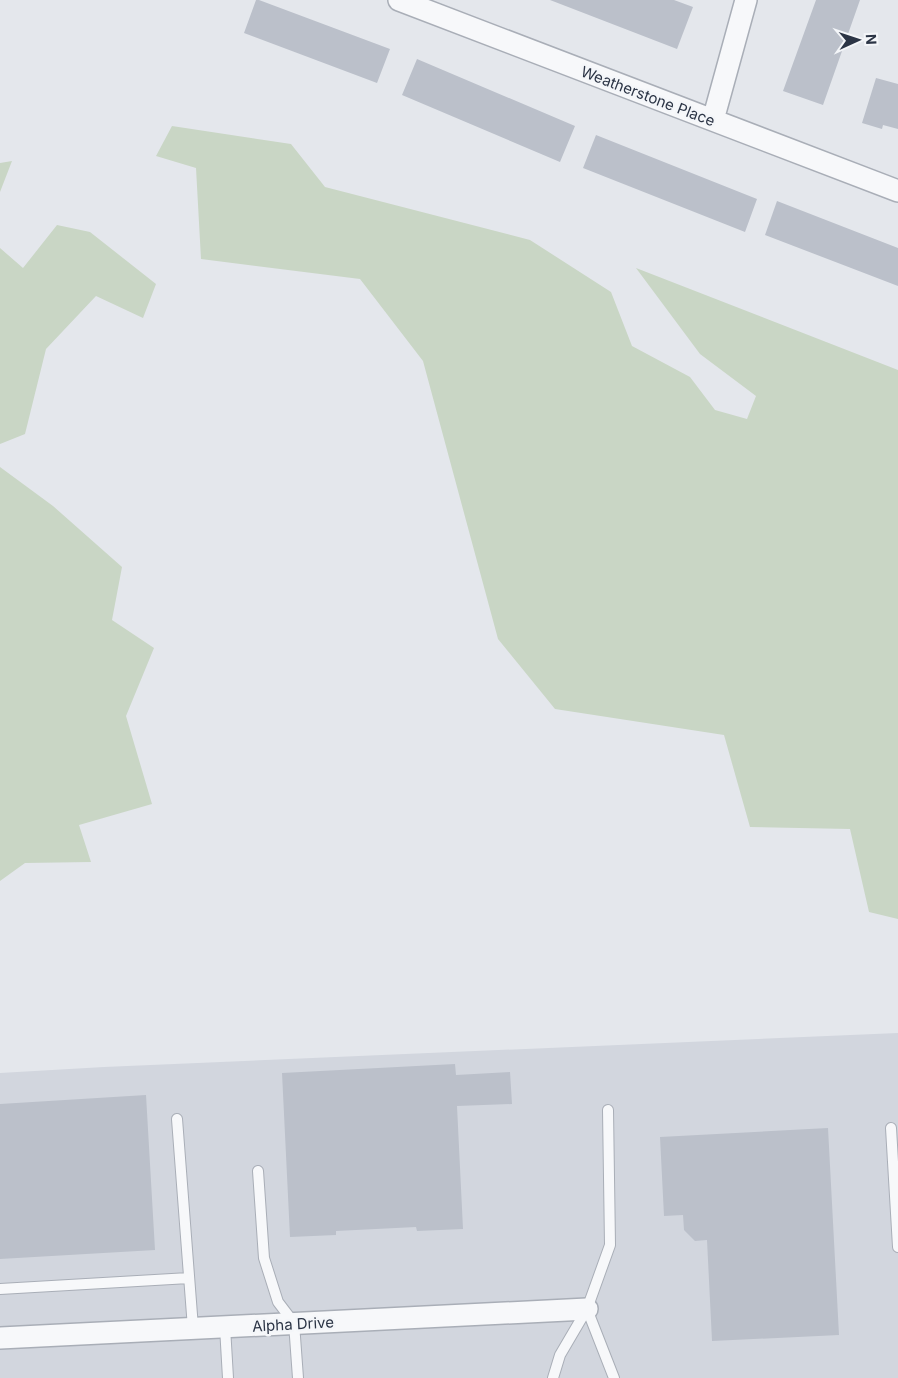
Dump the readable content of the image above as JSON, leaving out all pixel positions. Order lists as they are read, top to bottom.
{
  "streets": {
    "street": ["Weatherstone Place", "Alpha Drive"]
  },
  "north": "right"
}
